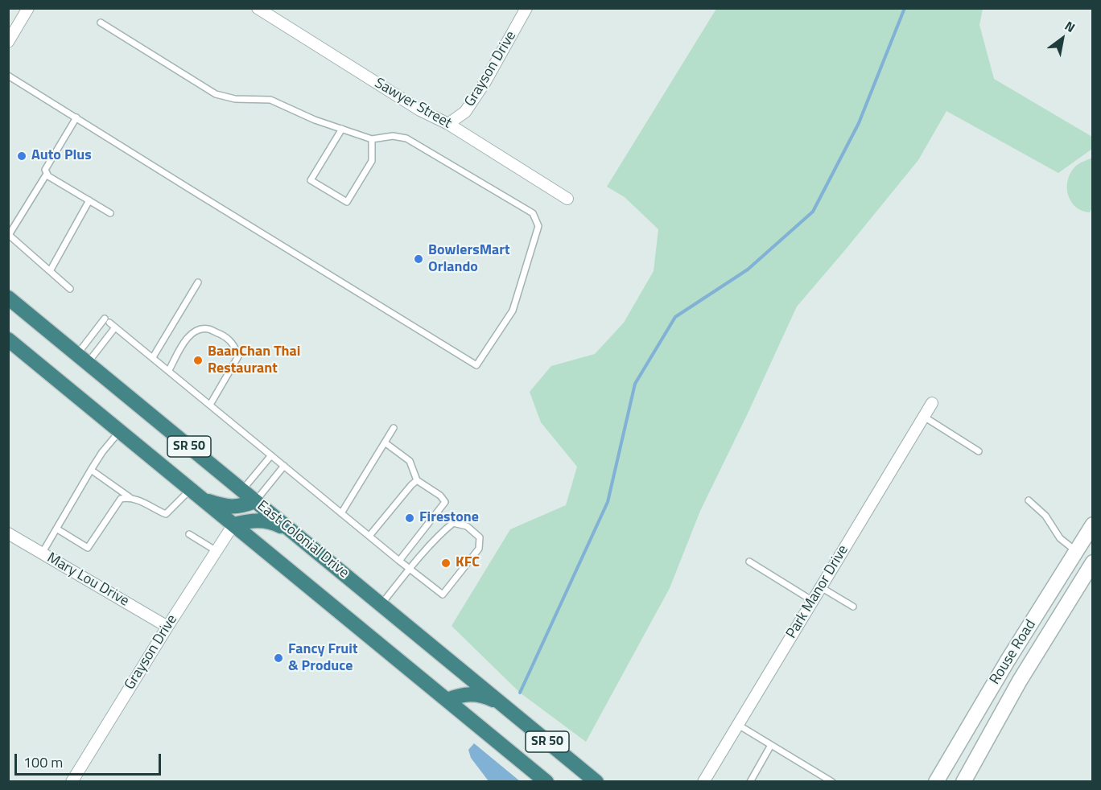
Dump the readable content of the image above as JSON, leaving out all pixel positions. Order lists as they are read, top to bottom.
{
  "streets": {
    "highway": ["SR 50", "East Colonial Drive"],
    "street": [
      "Grayson Drive",
      "Sawyer Street",
      "Mary Lou Drive",
      "Park Manor Drive",
      "Rouse Road"
    ]
  },
  "crossings": [
    ["Grayson Drive", "Sawyer Street"],
    ["Grayson Drive", "SR 50"],
    ["Grayson Drive", "Mary Lou Drive"]
  ],
  "places": [
    "Auto Plus",
    "BowlersMart Orlando",
    "BaanChan Thai Restaurant",
    "Firestone",
    "KFC",
    "Fancy Fruit & Produce"
  ],
  "scale_bar": "100 m",
  "north": "top right"
}
